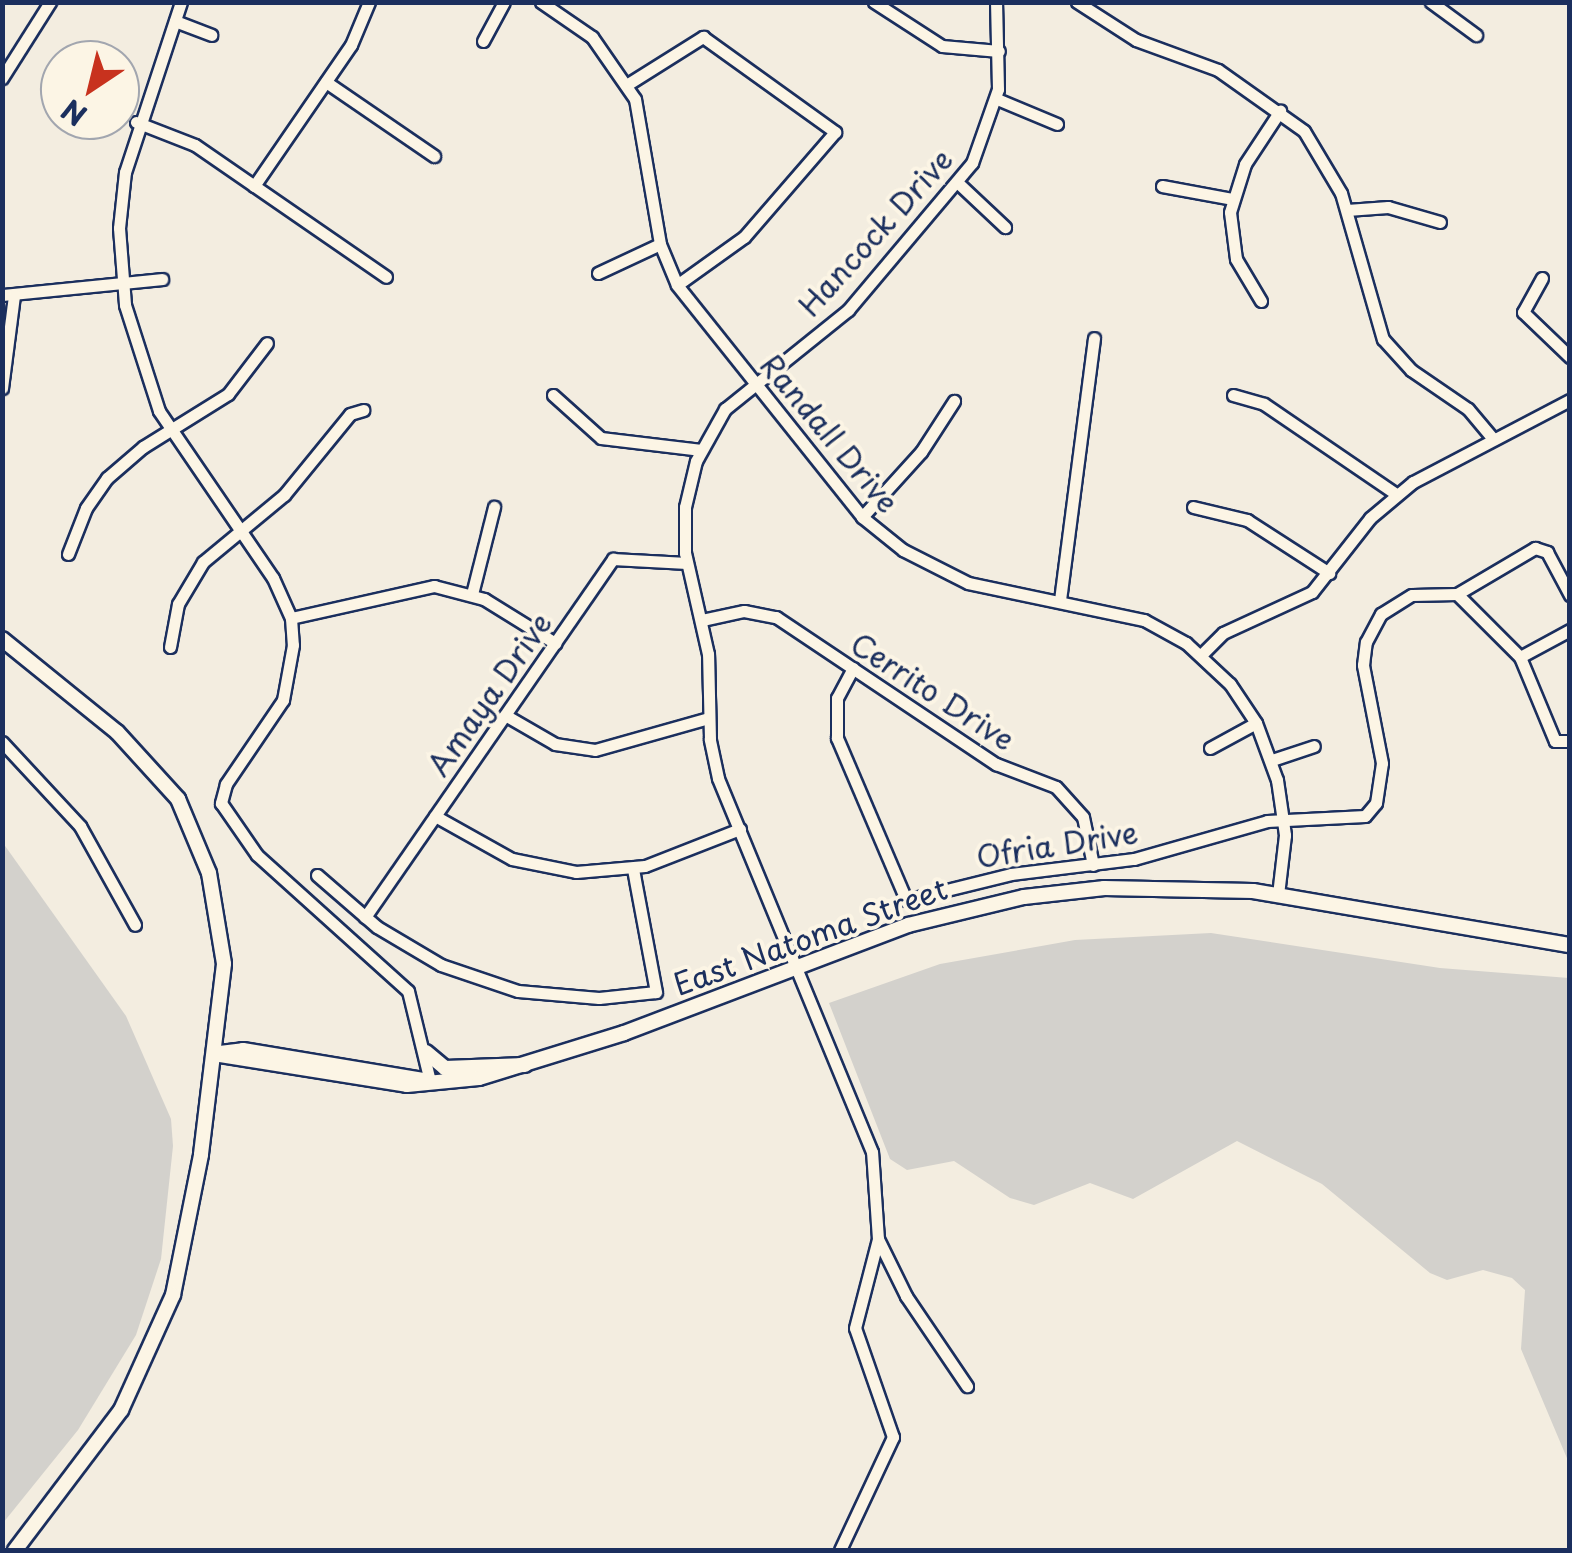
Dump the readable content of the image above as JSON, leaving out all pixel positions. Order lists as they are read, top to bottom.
{
  "streets": {
    "main road": ["East Natoma Street"],
    "street": [
      "Hancock Drive",
      "Randall Drive",
      "Cerrito Drive",
      "Amaya Drive",
      "Ofria Drive"
    ]
  },
  "crossings": [
    ["Hancock Drive", "Randall Drive"],
    ["Hancock Drive", "Cerrito Drive"],
    ["Hancock Drive", "Amaya Drive"],
    ["Hancock Drive", "East Natoma Street"],
    ["Randall Drive", "Ofria Drive"],
    ["Randall Drive", "East Natoma Street"],
    ["Cerrito Drive", "Ofria Drive"]
  ],
  "north": "bottom left"
}
